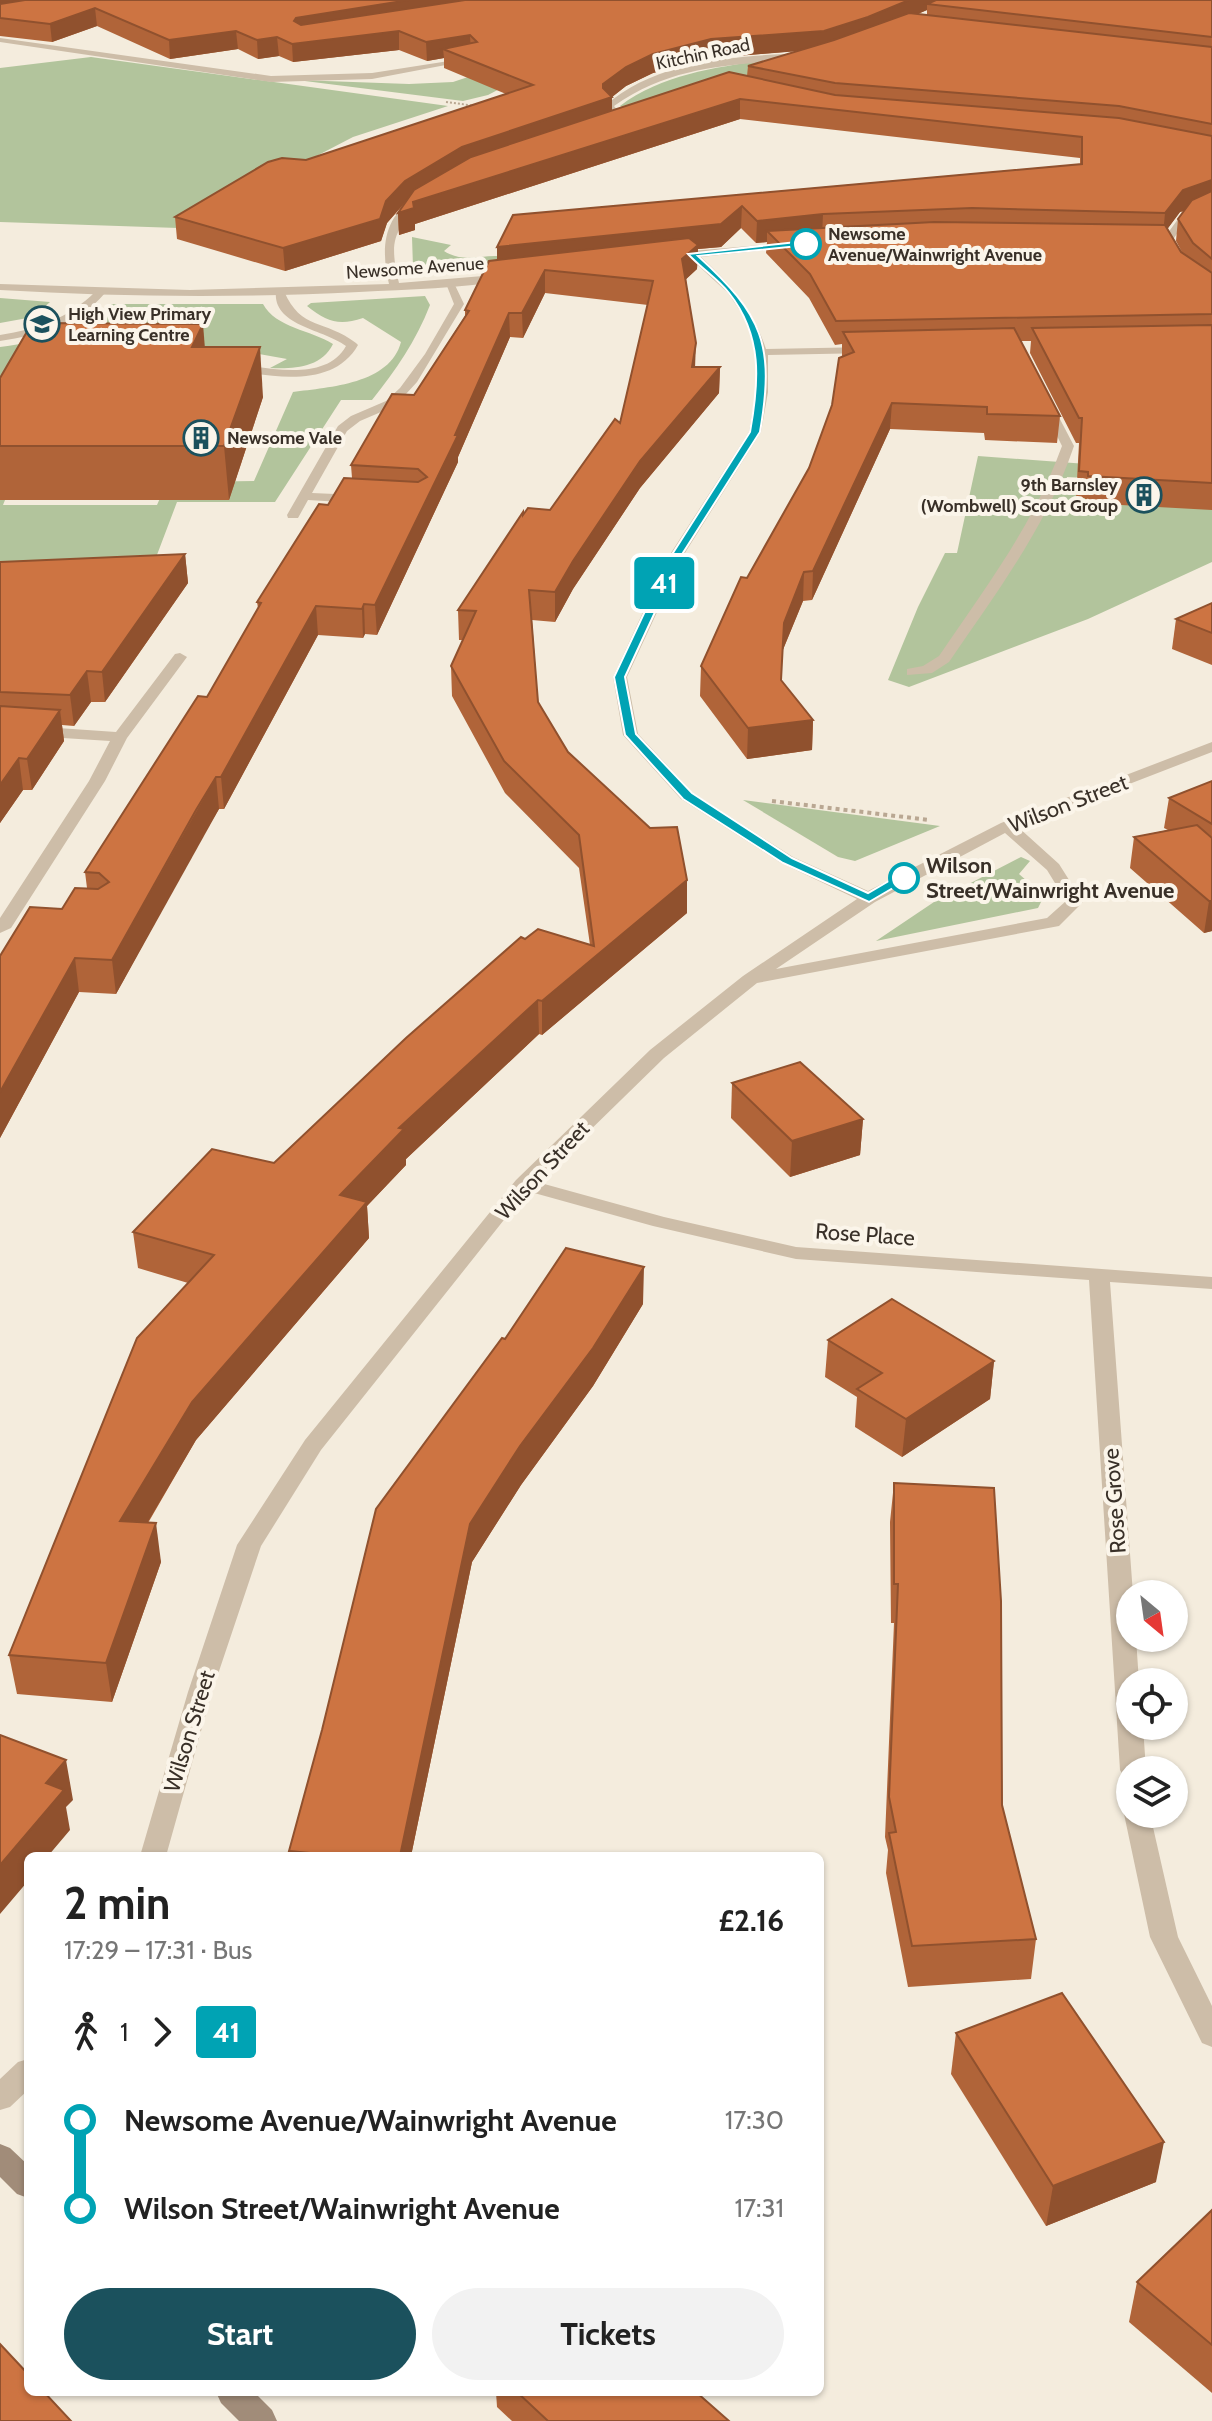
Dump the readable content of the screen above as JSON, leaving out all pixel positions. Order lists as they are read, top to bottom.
{
  "streets": {
    "street": [
      "Kitchin Road",
      "Newsome Avenue",
      "Wilson Street",
      "Rose Place",
      "Rose Grove"
    ]
  },
  "crossings": [
    ["Wilson Street", "Rose Place"],
    ["Rose Place", "Rose Grove"]
  ],
  "places": {
    "other": ["Newsome Avenue/Wainwright Avenue", "Wilson Street/Wainwright Avenue"],
    "school or university": ["High View Primary Learning Centre"],
    "building": ["Newsome Vale", "9th Barnsley (Wombwell) Scout Group"]
  },
  "lines": ["bus line 41"],
  "north": "bottom right",
  "page": {
    "on_map": "41",
    "heading": ["2 min", "17:29 – 17:31 · Bus", "£2.16"],
    "legs": ["1", "41"],
    "list": [
      {
        "name": "Newsome Avenue/Wainwright Avenue",
        "value": "17:30"
      },
      {
        "name": "Wilson Street/Wainwright Avenue",
        "value": "17:31"
      }
    ],
    "buttons": ["Start", "Tickets"]
  }
}
